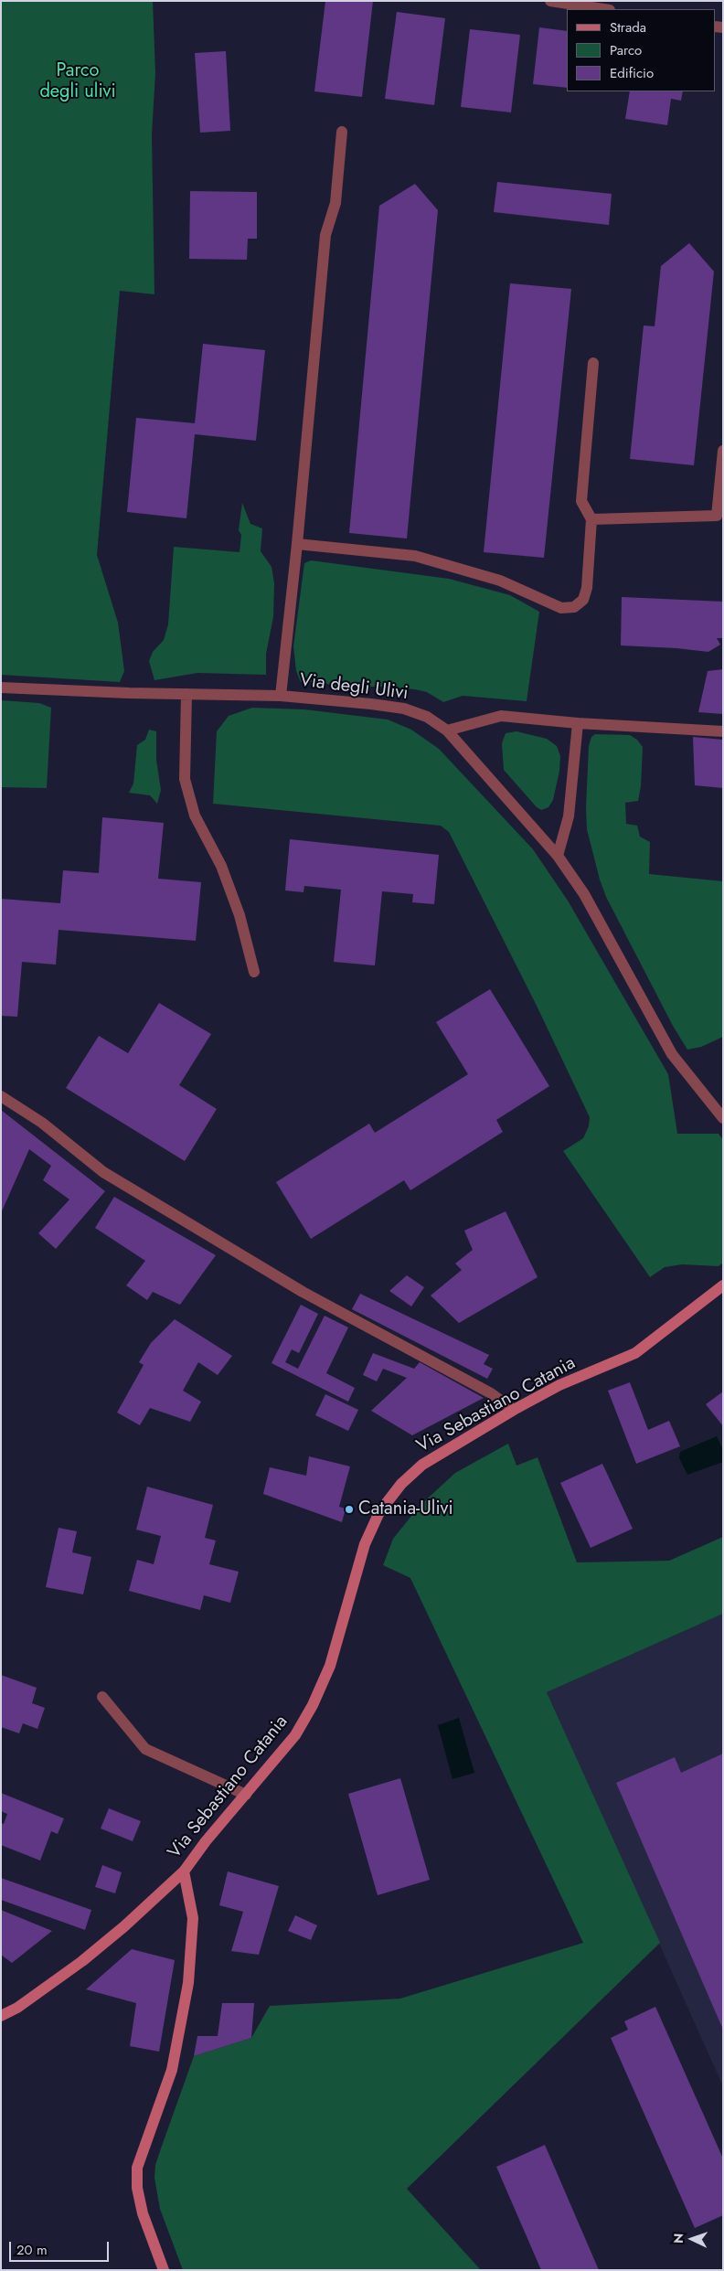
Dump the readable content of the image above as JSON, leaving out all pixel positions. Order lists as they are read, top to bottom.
{
  "streets": {
    "main road": ["Via Sebastiano Catania"],
    "street": ["Via degli Ulivi"]
  },
  "parks": ["Parco degli ulivi"],
  "places": ["Catania-Ulivi"],
  "legend": ["Strada", "Parco", "Edificio"],
  "scale_bar": "20 m",
  "north": "left"
}
